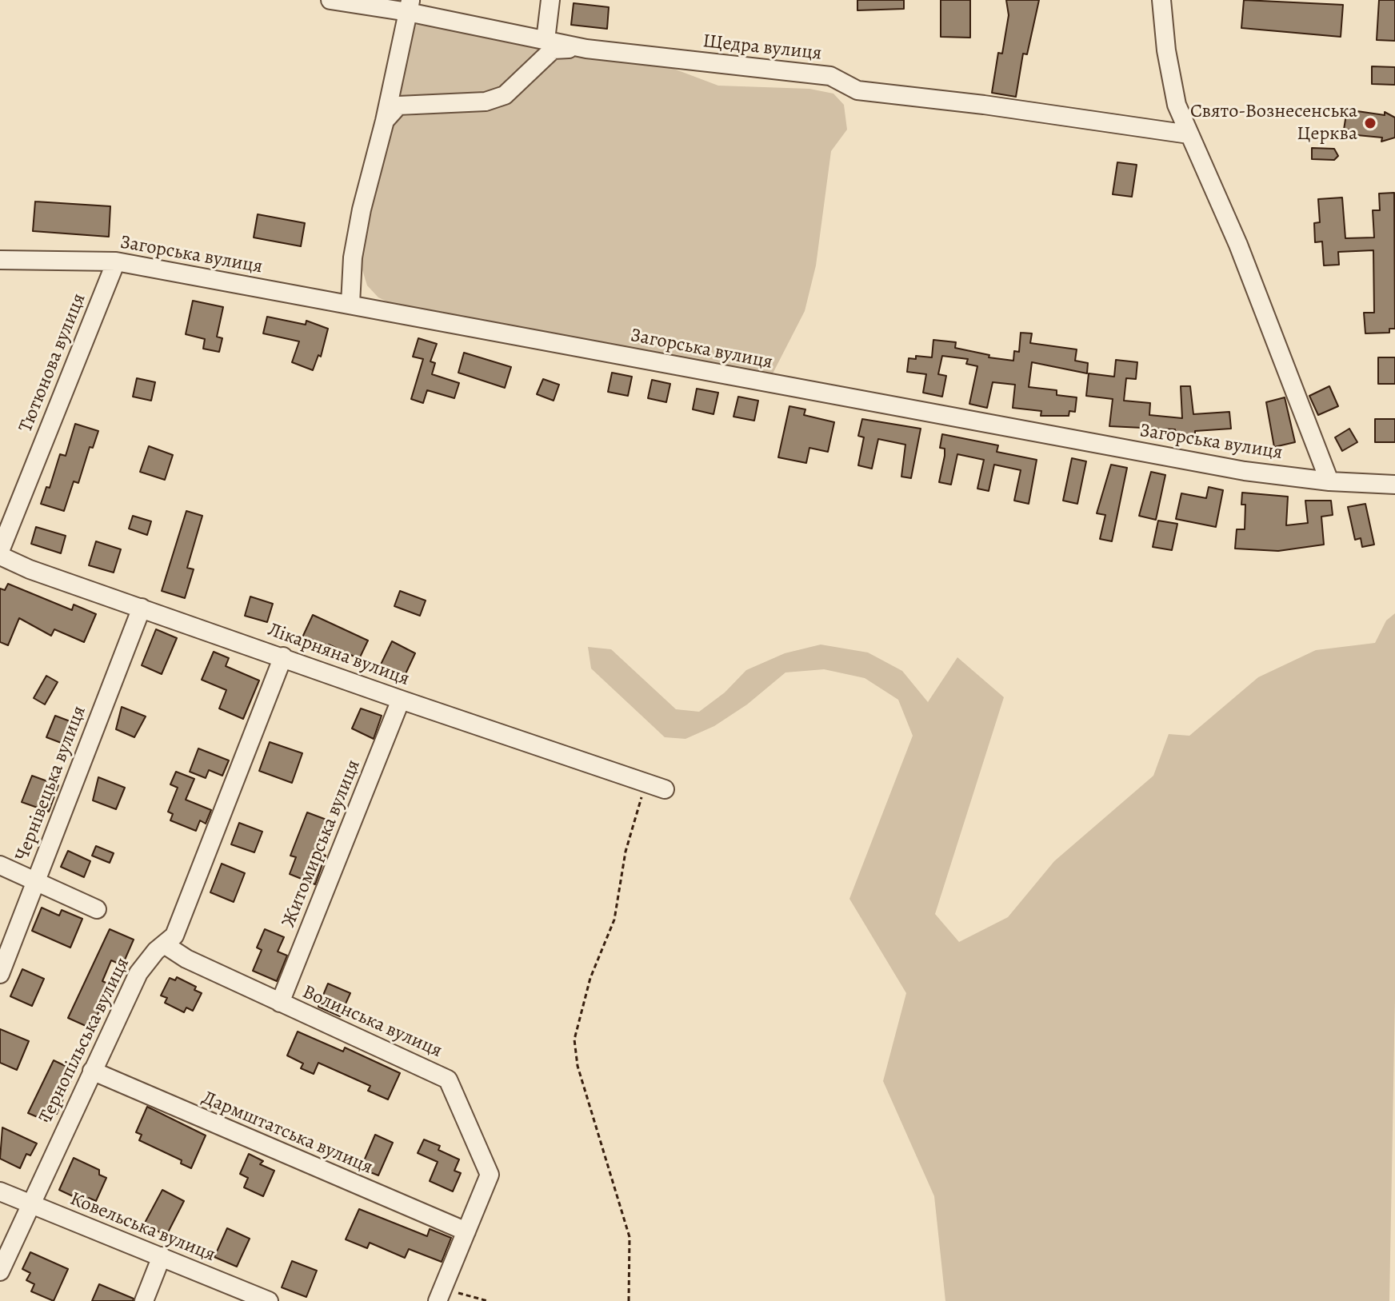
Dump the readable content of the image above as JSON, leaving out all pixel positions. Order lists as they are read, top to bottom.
{
  "streets": {
    "street": [
      "Щедра вулиця",
      "Загорська вулиця",
      "Тютюнова вулиця",
      "Лікарняна вулиця",
      "Чернівецька вулиця",
      "Житомирська вулиця",
      "Волинська вулиця",
      "Тернопільська вулиця",
      "Дармштатська вулиця",
      "Ковельська вулиця"
    ]
  },
  "crossings": [
    ["Загорська вулиця", "Тютюнова вулиця"],
    ["Тютюнова вулиця", "Лікарняна вулиця"],
    ["Лікарняна вулиця", "Чернівецька вулиця"],
    ["Лікарняна вулиця", "Житомирська вулиця"],
    ["Лікарняна вулиця", "Тернопільська вулиця"],
    ["Житомирська вулиця", "Волинська вулиця"],
    ["Волинська вулиця", "Тернопільська вулиця"],
    ["Волинська вулиця", "Дармштатська вулиця"],
    ["Тернопільська вулиця", "Дармштатська вулиця"],
    ["Тернопільська вулиця", "Ковельська вулиця"]
  ],
  "places": ["Свято-Вознесенська Церква"]
}
